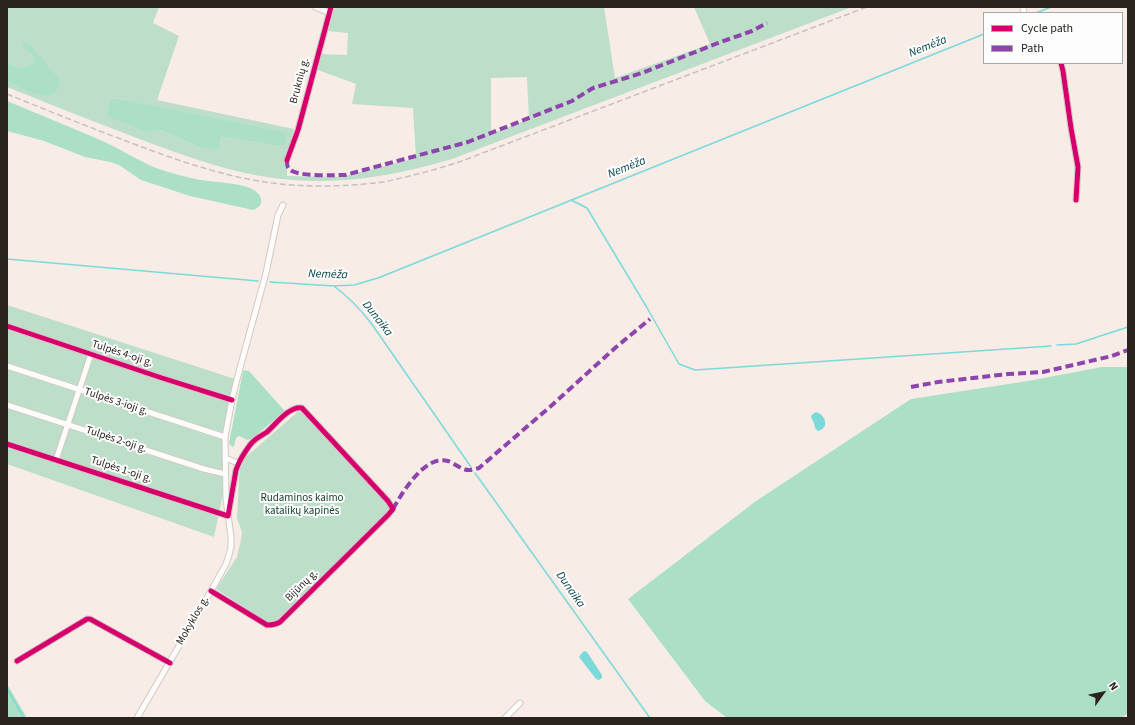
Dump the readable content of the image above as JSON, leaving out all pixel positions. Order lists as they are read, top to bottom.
{
  "streets": {
    "street": [
      "Bruknių g.",
      "Tulpės 4-oji g.",
      "Tulpės 3-ioji g.",
      "Tulpės 2-oji g.",
      "Tulpės 1-oji g.",
      "Bijūnų g.",
      "Mokyklos g."
    ]
  },
  "crossings": [
    ["Tulpės 4-oji g.", "Mokyklos g."],
    ["Tulpės 3-ioji g.", "Mokyklos g."],
    ["Tulpės 2-oji g.", "Mokyklos g."],
    ["Tulpės 1-oji g.", "Mokyklos g."],
    ["Bijūnų g.", "Mokyklos g."]
  ],
  "water": ["Nemėža", "Dunaika"],
  "parks": ["Rudaminos kaimo katalikų kapinės"],
  "legend": ["Cycle path", "Path"],
  "north": "top right"
}
